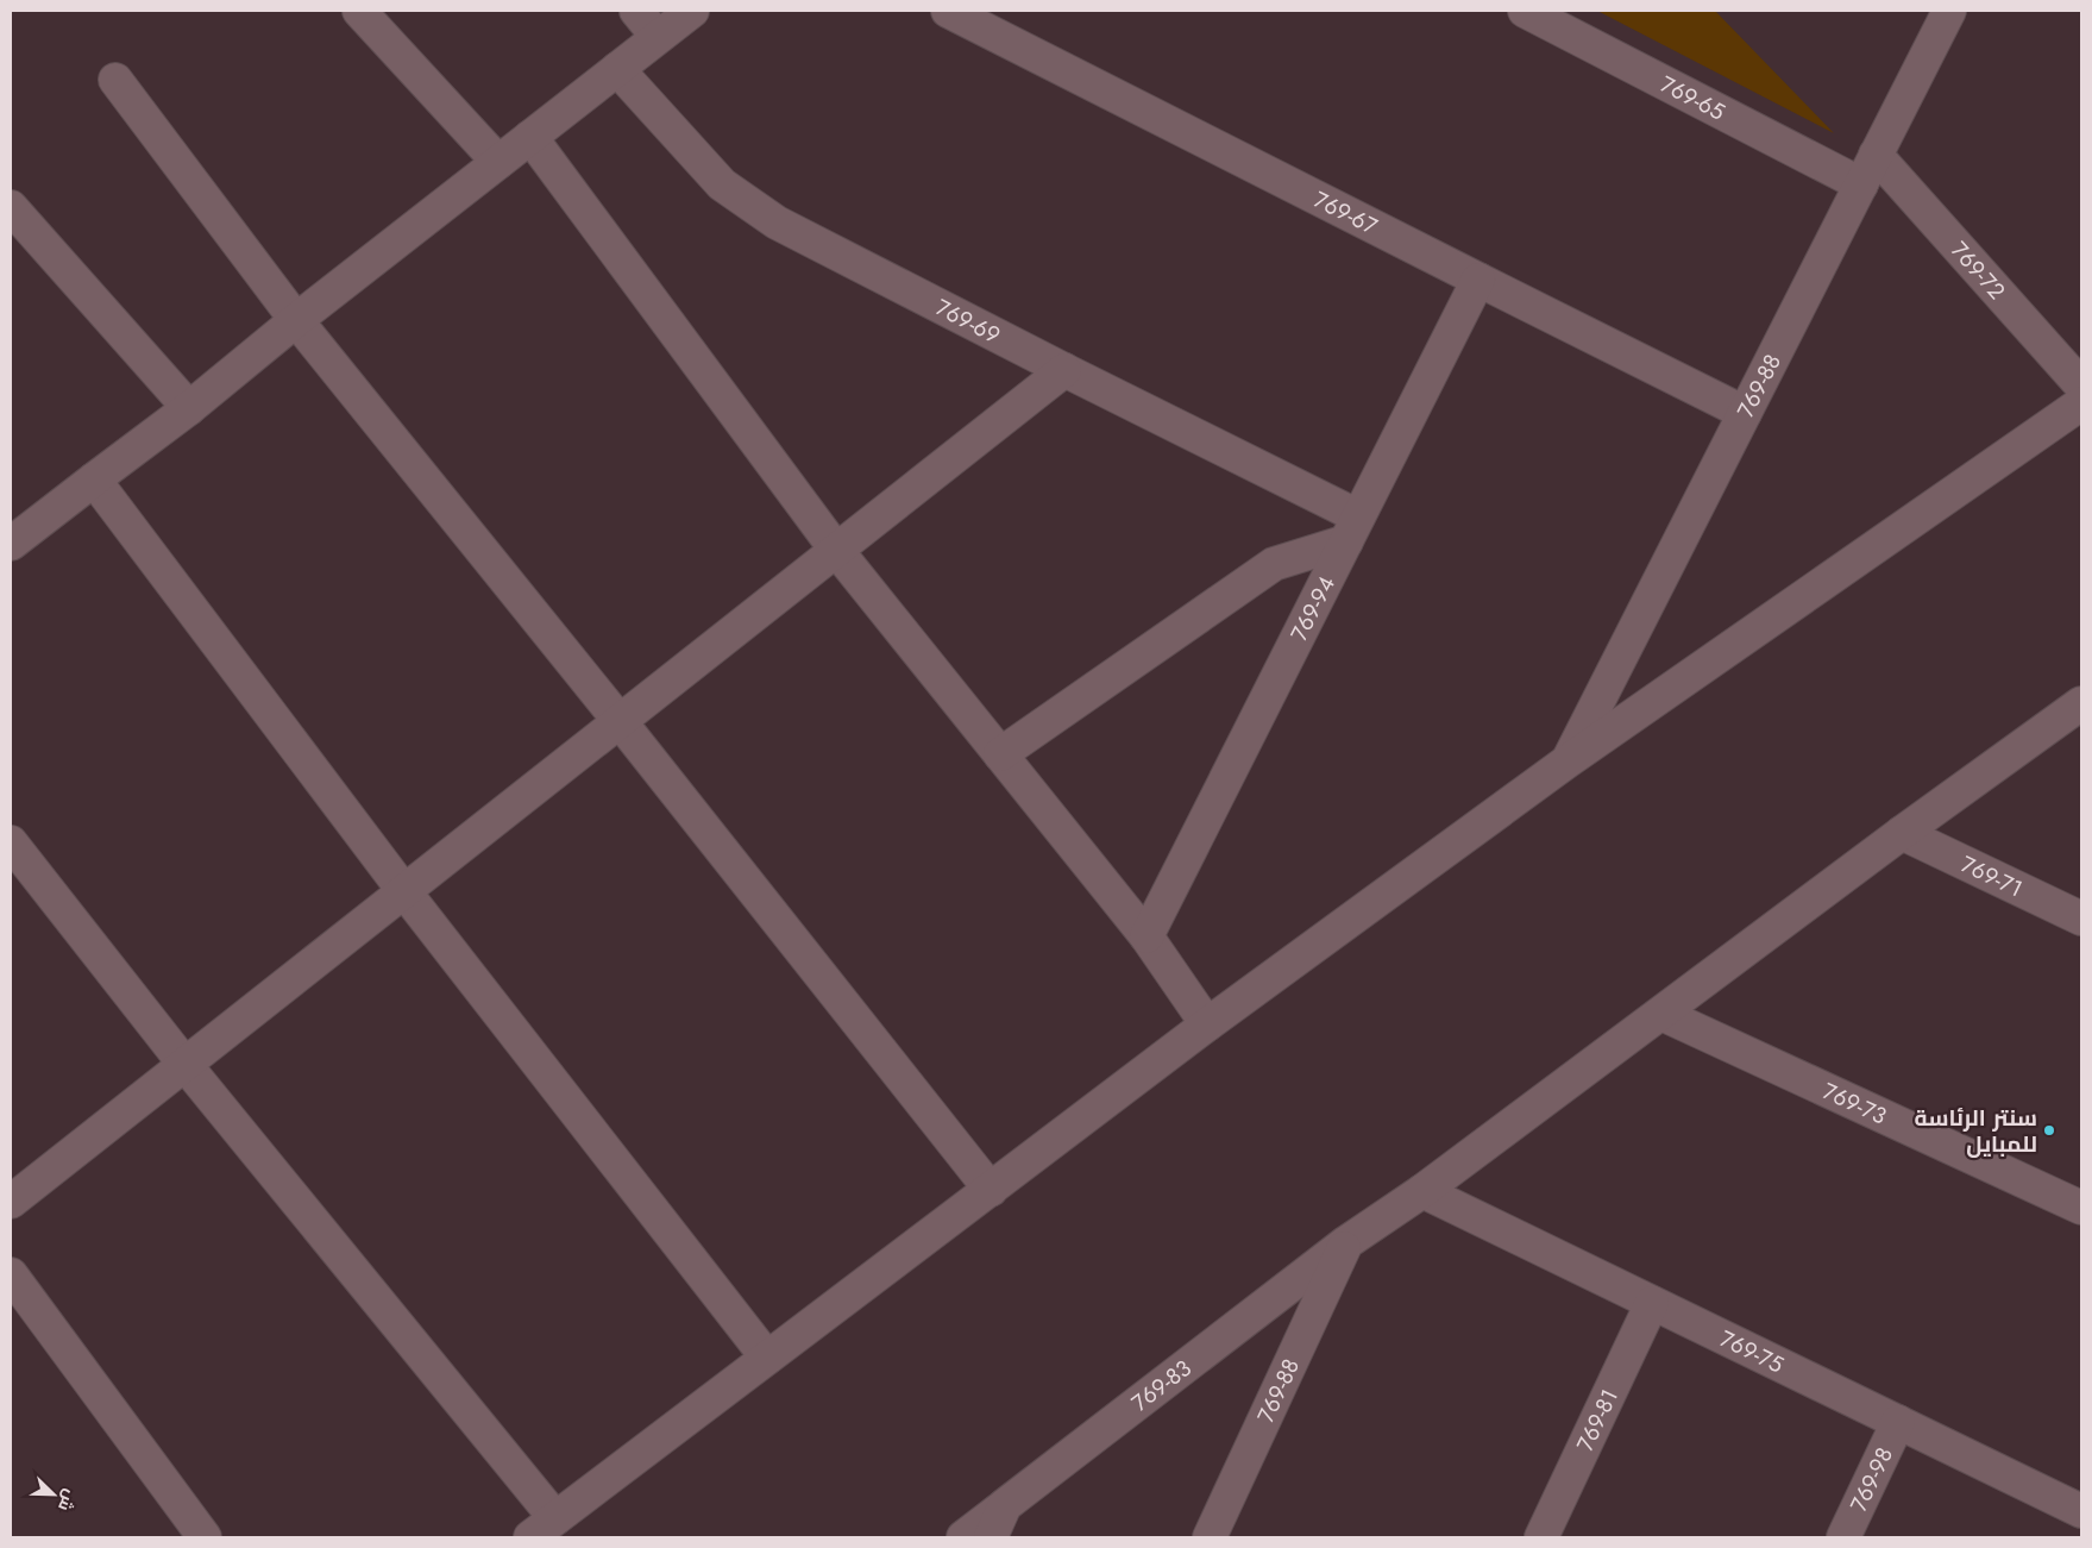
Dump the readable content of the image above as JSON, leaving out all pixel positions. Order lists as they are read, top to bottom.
{
  "streets": {
    "street": [
      "769-65",
      "769-67",
      "769-72",
      "769-69",
      "769-88",
      "769-94",
      "769-71",
      "769-73",
      "769-75",
      "769-83",
      "769-81",
      "769-98"
    ]
  },
  "crossings": [
    ["769-65", "769-88"],
    ["769-67", "769-88"],
    ["769-67", "769-94"],
    ["769-72", "769-88"],
    ["769-69", "769-94"],
    ["769-88", "769-83"],
    ["769-71", "769-83"],
    ["769-73", "769-83"],
    ["769-75", "769-83"],
    ["769-75", "769-81"],
    ["769-75", "769-98"]
  ],
  "places": ["سنتر الرئاسة للمبايل"],
  "north": "bottom right"
}
